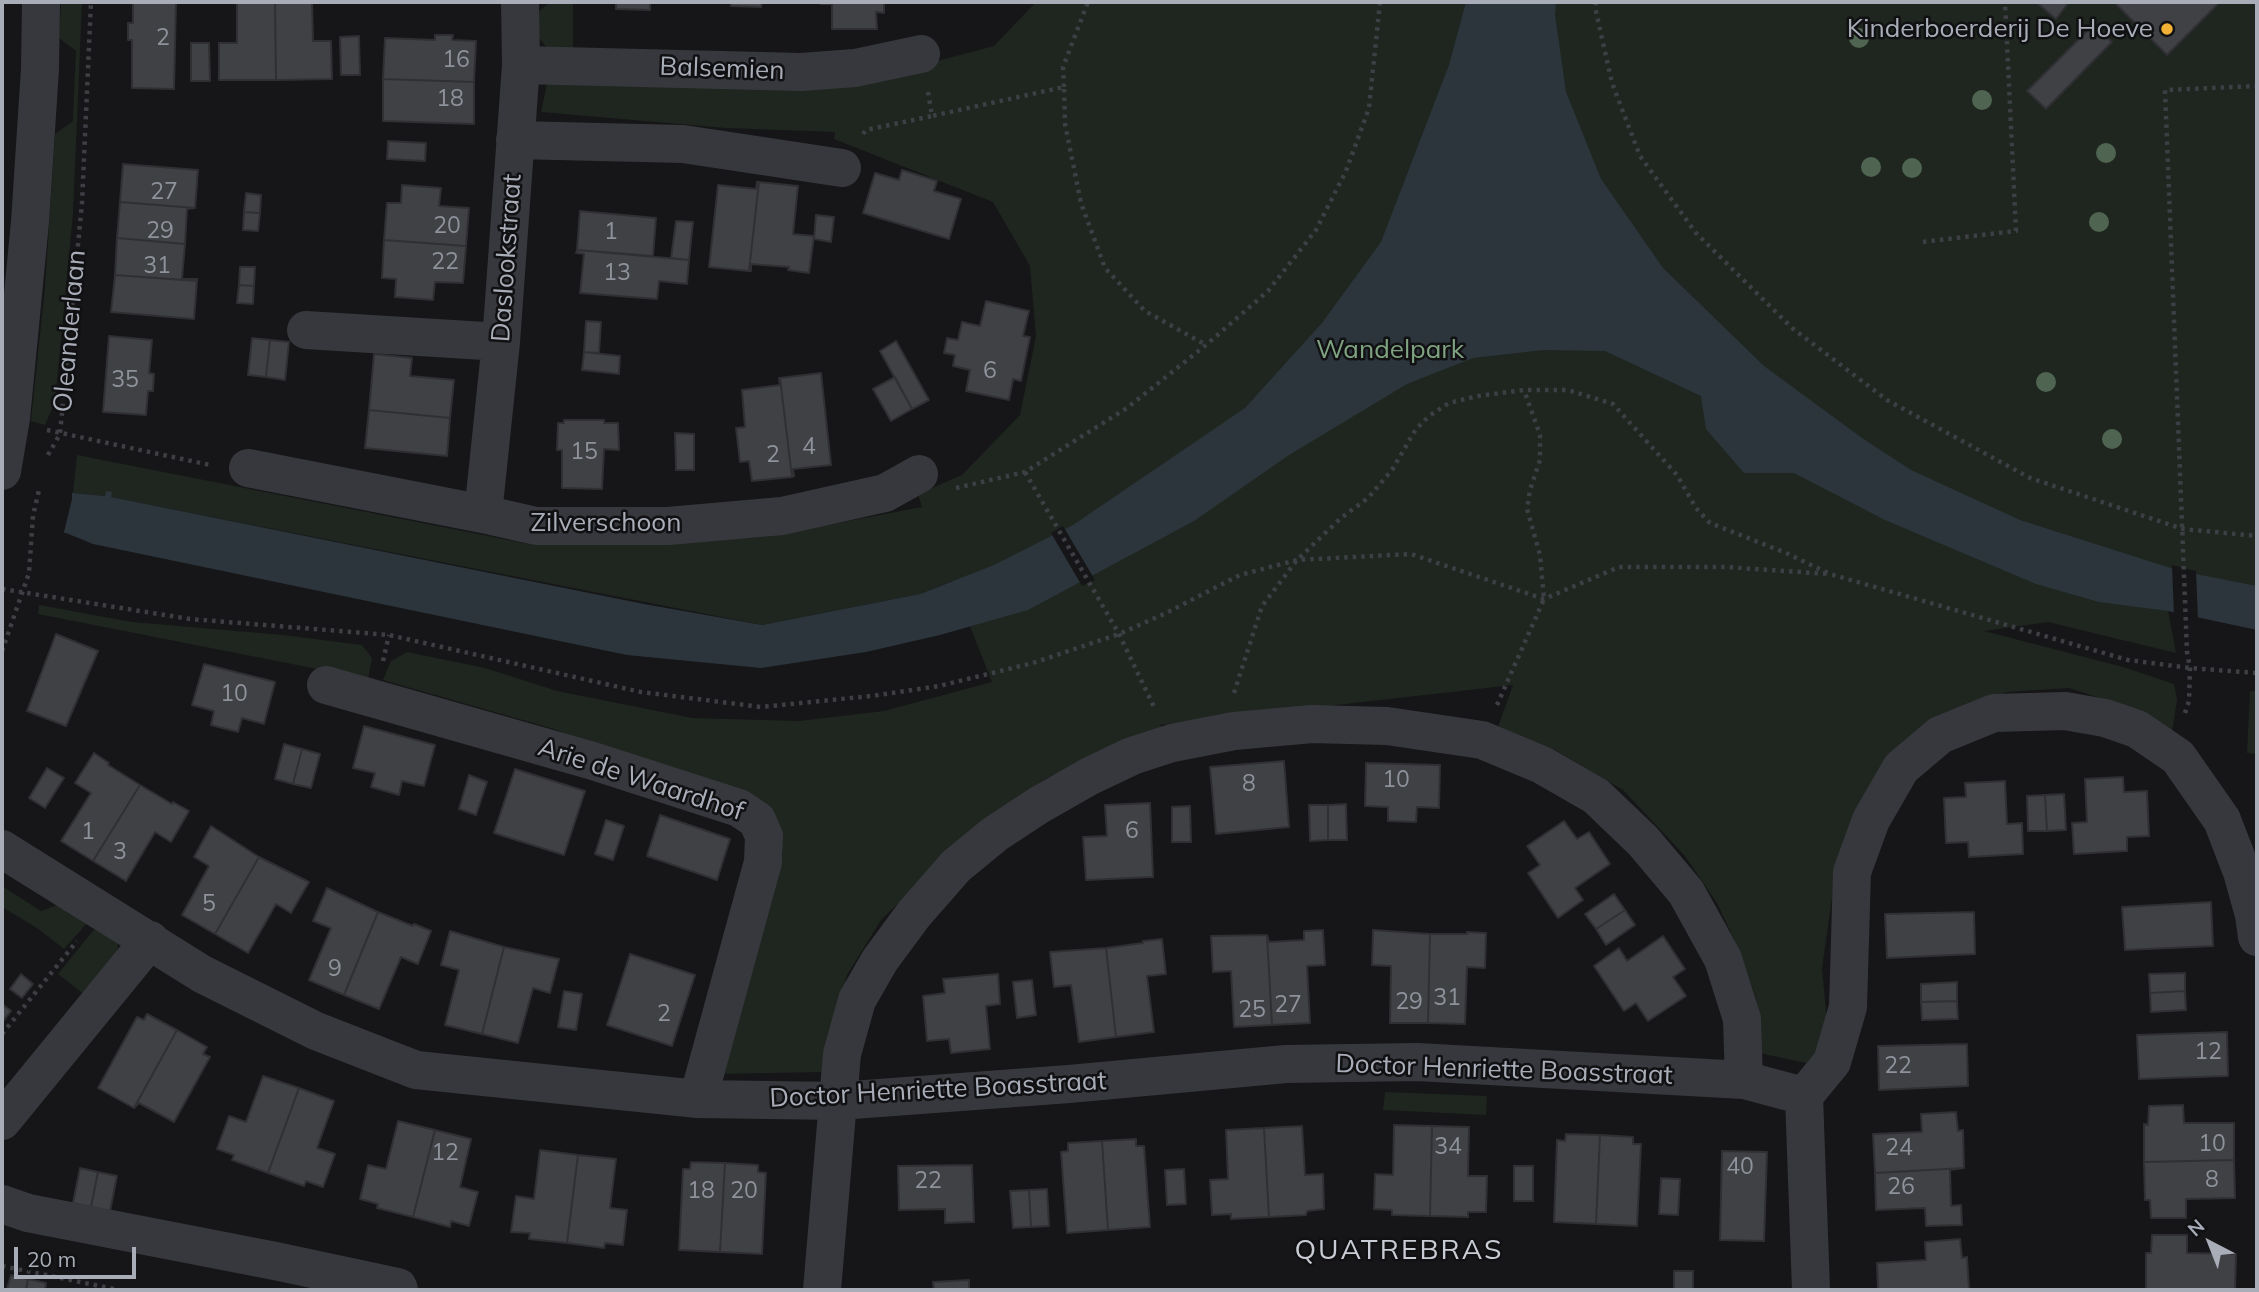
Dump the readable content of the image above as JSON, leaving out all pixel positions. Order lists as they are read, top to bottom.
{
  "streets": {
    "street": [
      "Balsemien",
      "Daslookstraat",
      "Oleanderlaan",
      "Zilverschoon",
      "Arie de Waardhof",
      "Doctor Henriette Boasstraat"
    ]
  },
  "crossings": [
    ["Balsemien", "Daslookstraat"],
    ["Daslookstraat", "Zilverschoon"],
    ["Arie de Waardhof", "Doctor Henriette Boasstraat"]
  ],
  "districts": ["QUATREBRAS"],
  "parks": ["Wandelpark"],
  "places": ["Kinderboerderij De Hoeve"],
  "house_numbers": [
    "2",
    "16",
    "18",
    "27",
    "20",
    "29",
    "1",
    "22",
    "31",
    "13",
    "6",
    "35",
    "4",
    "15",
    "2",
    "10",
    "10",
    "8",
    "6",
    "1",
    "3",
    "5",
    "9",
    "31",
    "29",
    "27",
    "25",
    "2",
    "12",
    "22",
    "10",
    "34",
    "24",
    "12",
    "40",
    "8",
    "22",
    "26",
    "18",
    "20"
  ],
  "scale_bar": "20 m",
  "north": "top left"
}
